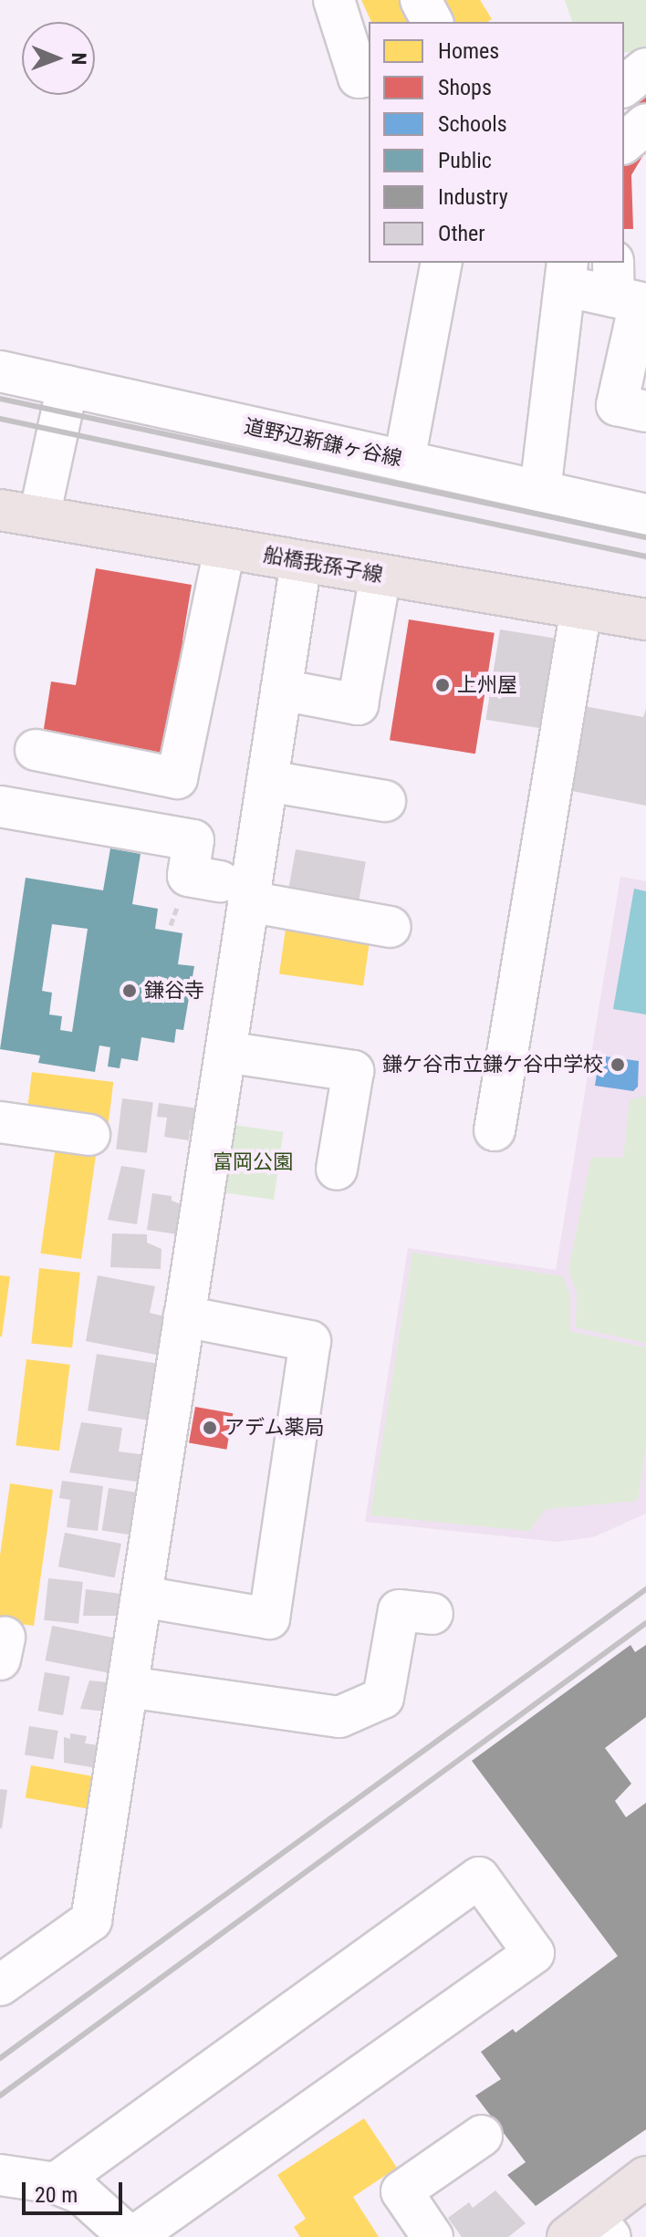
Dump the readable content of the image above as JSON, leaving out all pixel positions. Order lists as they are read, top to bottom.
{
  "streets": {
    "main road": ["船橋我孫子線"],
    "street": ["道野辺新鎌ヶ谷線"]
  },
  "parks": ["富岡公園"],
  "places": [
    "上州屋",
    "鎌谷寺",
    "鎌ケ谷市立鎌ケ谷中学校",
    "アデム薬局"
  ],
  "legend": [
    "Homes",
    "Shops",
    "Schools",
    "Public",
    "Industry",
    "Other"
  ],
  "scale_bar": "20 m",
  "north": "right"
}
